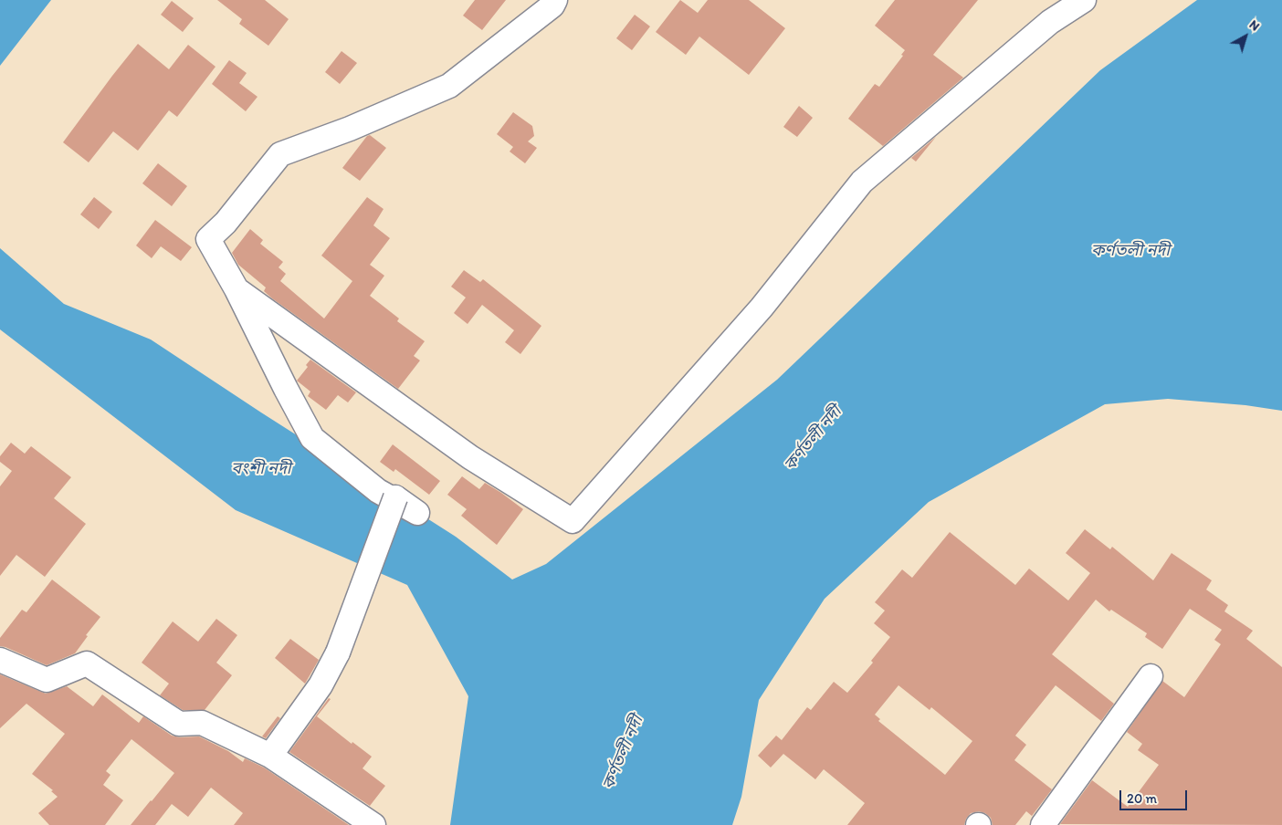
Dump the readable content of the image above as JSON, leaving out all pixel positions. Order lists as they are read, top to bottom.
{
  "water": ["কর্ণতলী নদী", "বংশী নদী"],
  "scale_bar": "20 m",
  "north": "top right"
}
